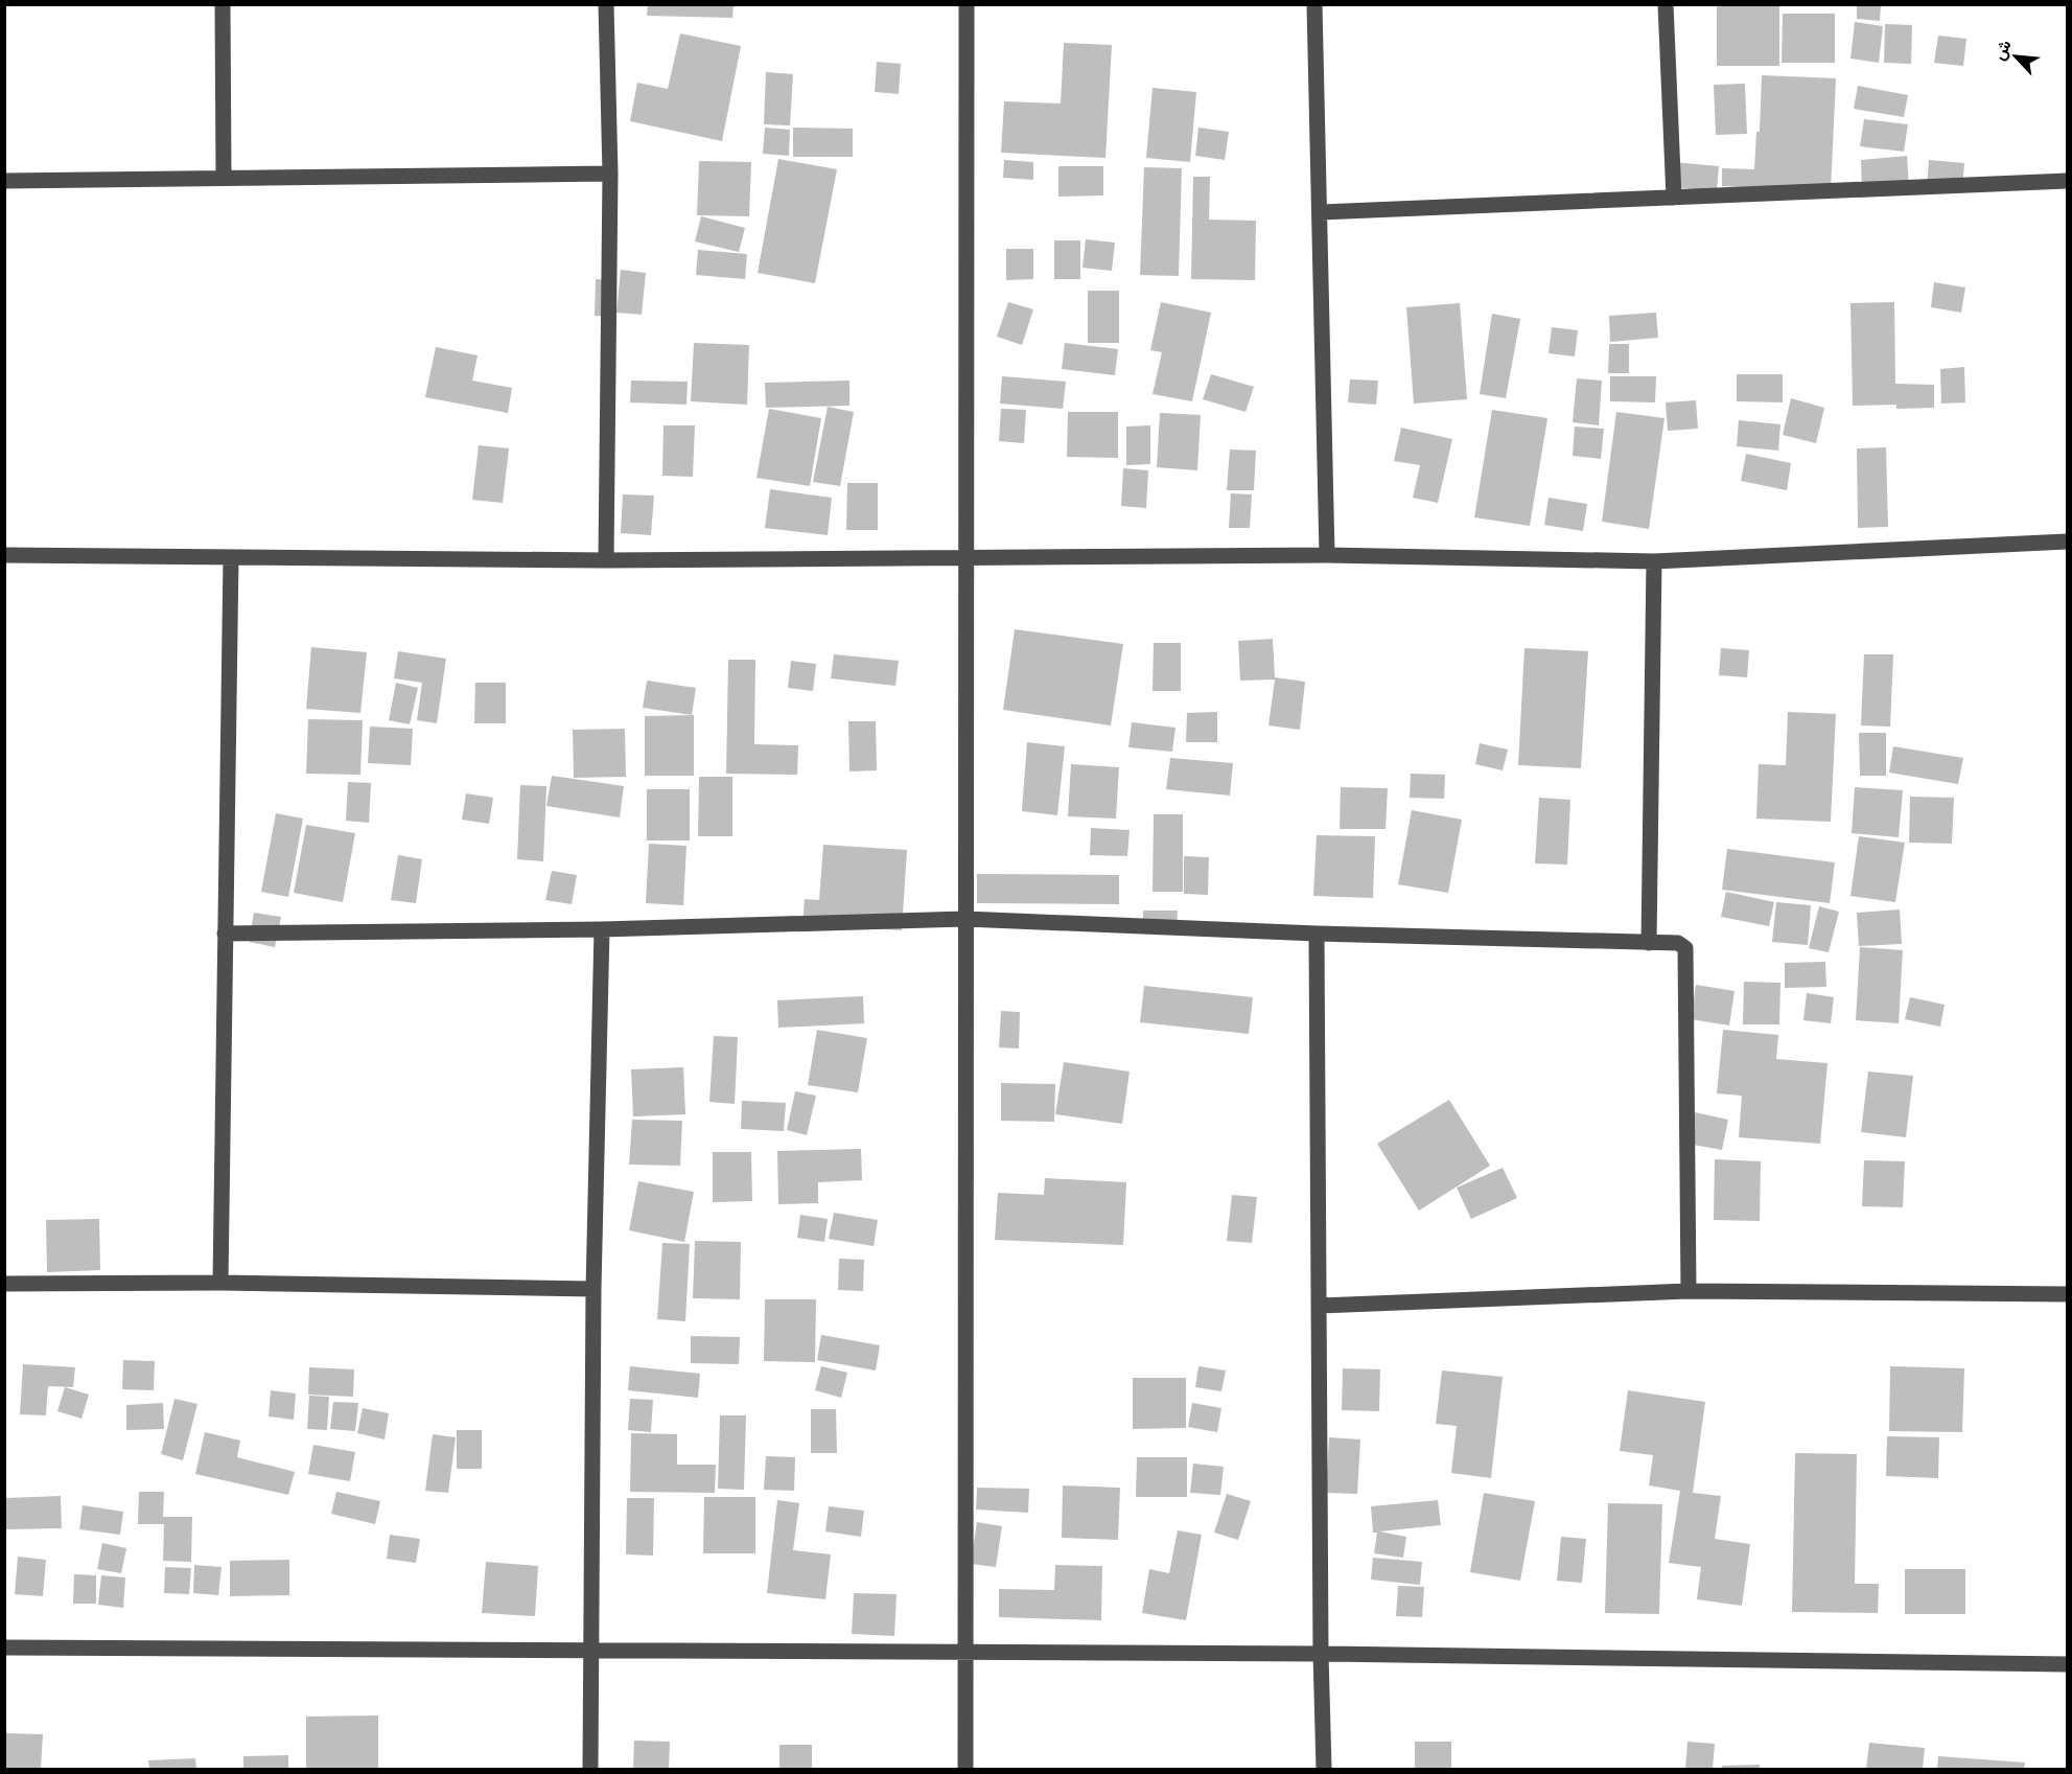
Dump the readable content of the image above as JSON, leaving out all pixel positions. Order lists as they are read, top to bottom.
{
  "north": "top left"
}
